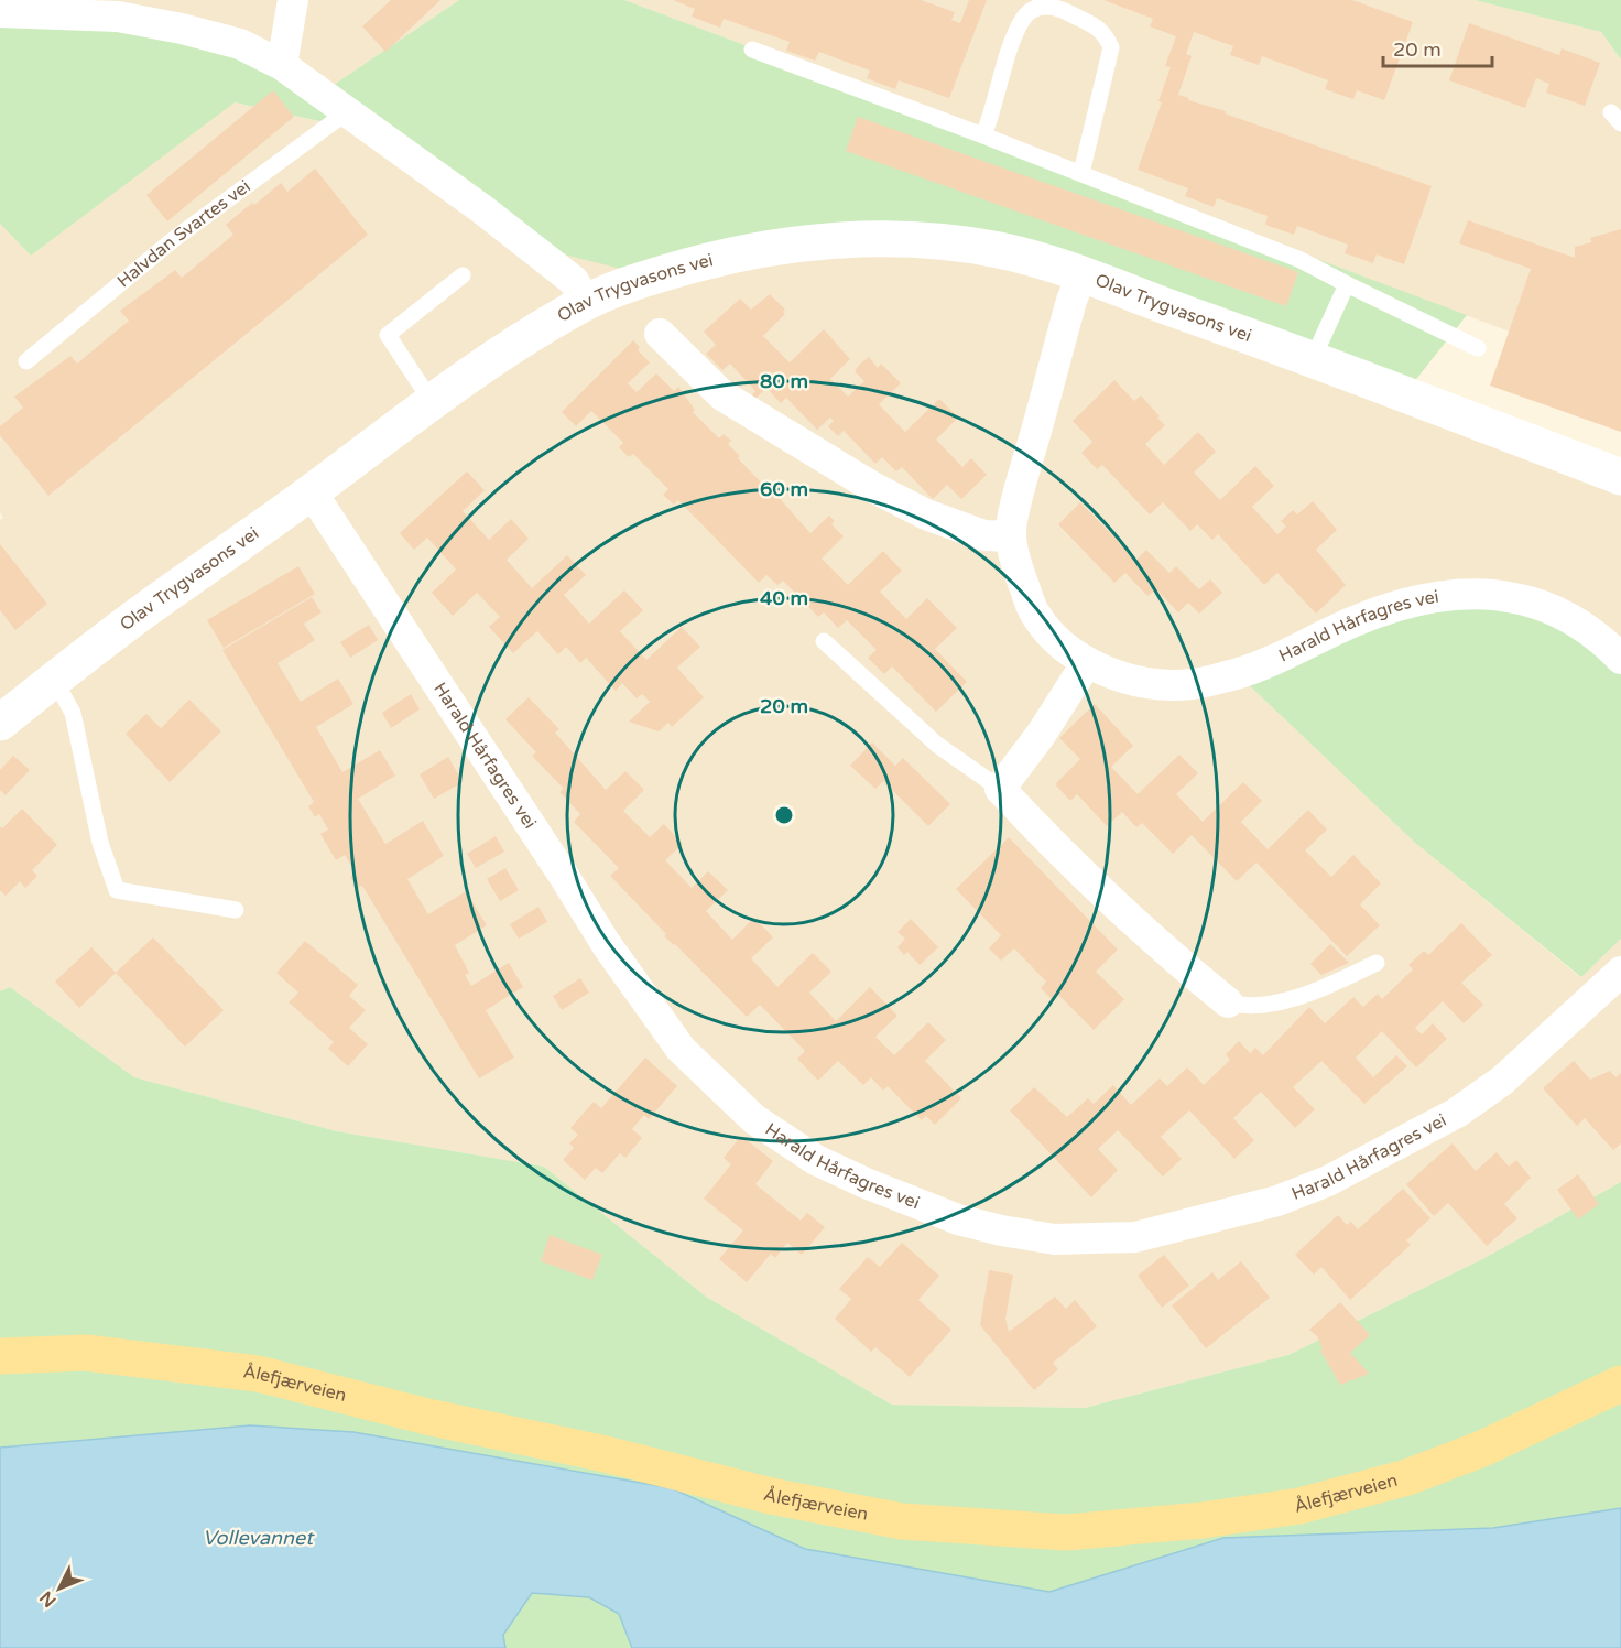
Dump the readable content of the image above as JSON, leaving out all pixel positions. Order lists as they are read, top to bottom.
{
  "streets": {
    "main road": ["Ålefjærveien"],
    "street": ["Olav Trygvasons vei", "Harald Hårfagres vei"],
    "lane": ["Halvdan Svartes vei"]
  },
  "crossings": [
    ["Olav Trygvasons vei", "Harald Hårfagres vei"]
  ],
  "water": ["Vollevannet"],
  "scale_bar": "20 m",
  "north": "bottom left",
  "rings": [
    "80 m",
    "60 m",
    "40 m",
    "20 m"
  ]
}
